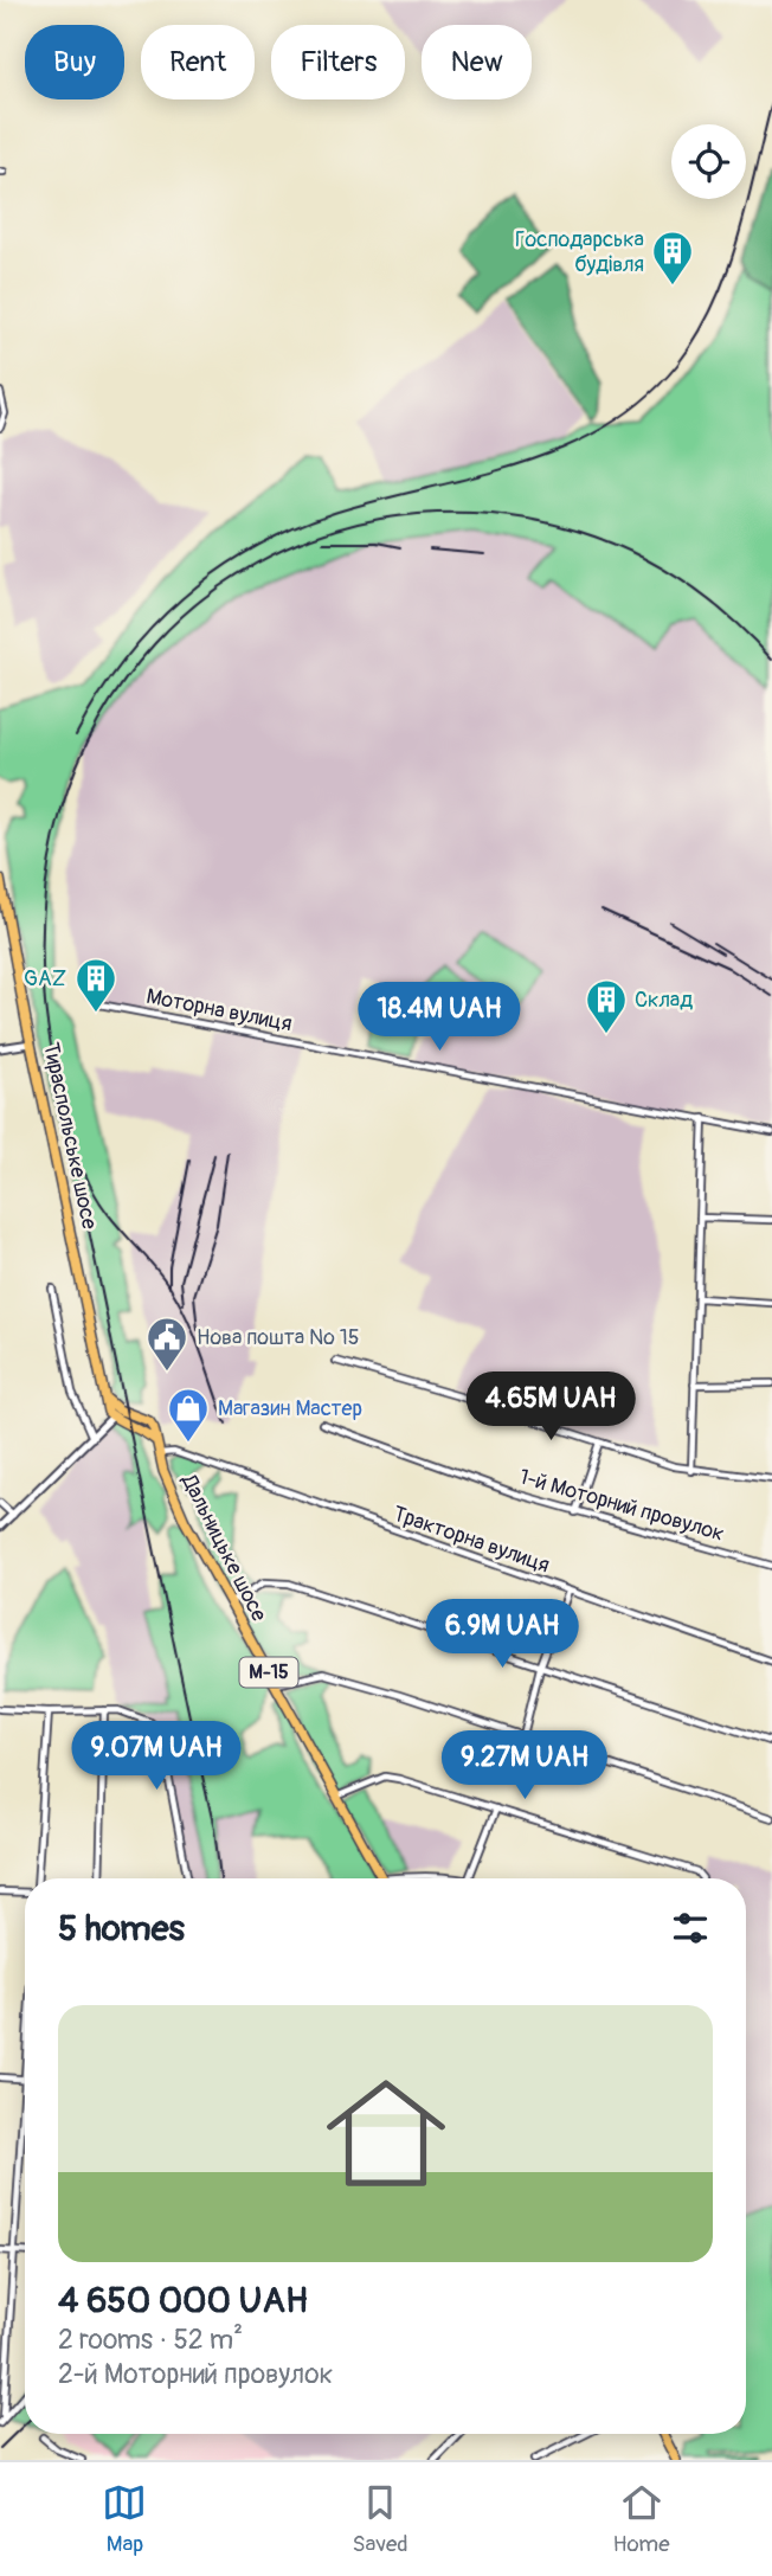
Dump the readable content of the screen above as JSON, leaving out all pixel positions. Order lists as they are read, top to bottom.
{
  "streets": {
    "main road": ["Тираспольське шосе", "Дальницьке шосе", "М-15"],
    "street": ["Моторна вулиця", "1-й Моторний провулок", "Тракторна вулиця"]
  },
  "crossings": [
    ["Тираспольське шосе", "Дальницьке шосе"],
    ["Тракторна вулиця", "Дальницьке шосе"]
  ],
  "places": {
    "building": ["Господарська будівля", "GAZ", "Склад"],
    "public building": ["Нова пошта № 15"],
    "shop": ["Магазин Мастер"]
  },
  "page": {
    "chip": [
      "Buy",
      "Rent",
      "Filters",
      "New"
    ],
    "price": [
      "18.4M UAH",
      "4.65M UAH",
      "6.9M UAH",
      "9.07M UAH",
      "9.27M UAH"
    ],
    "heading": "5 homes",
    "list": [
      {
        "name": "4 650 000 UAH",
        "note": "2 rooms · 52 m² · 2-й Моторний провулок"
      }
    ],
    "tabs": ["Map", "Saved", "Home"]
  }
}
